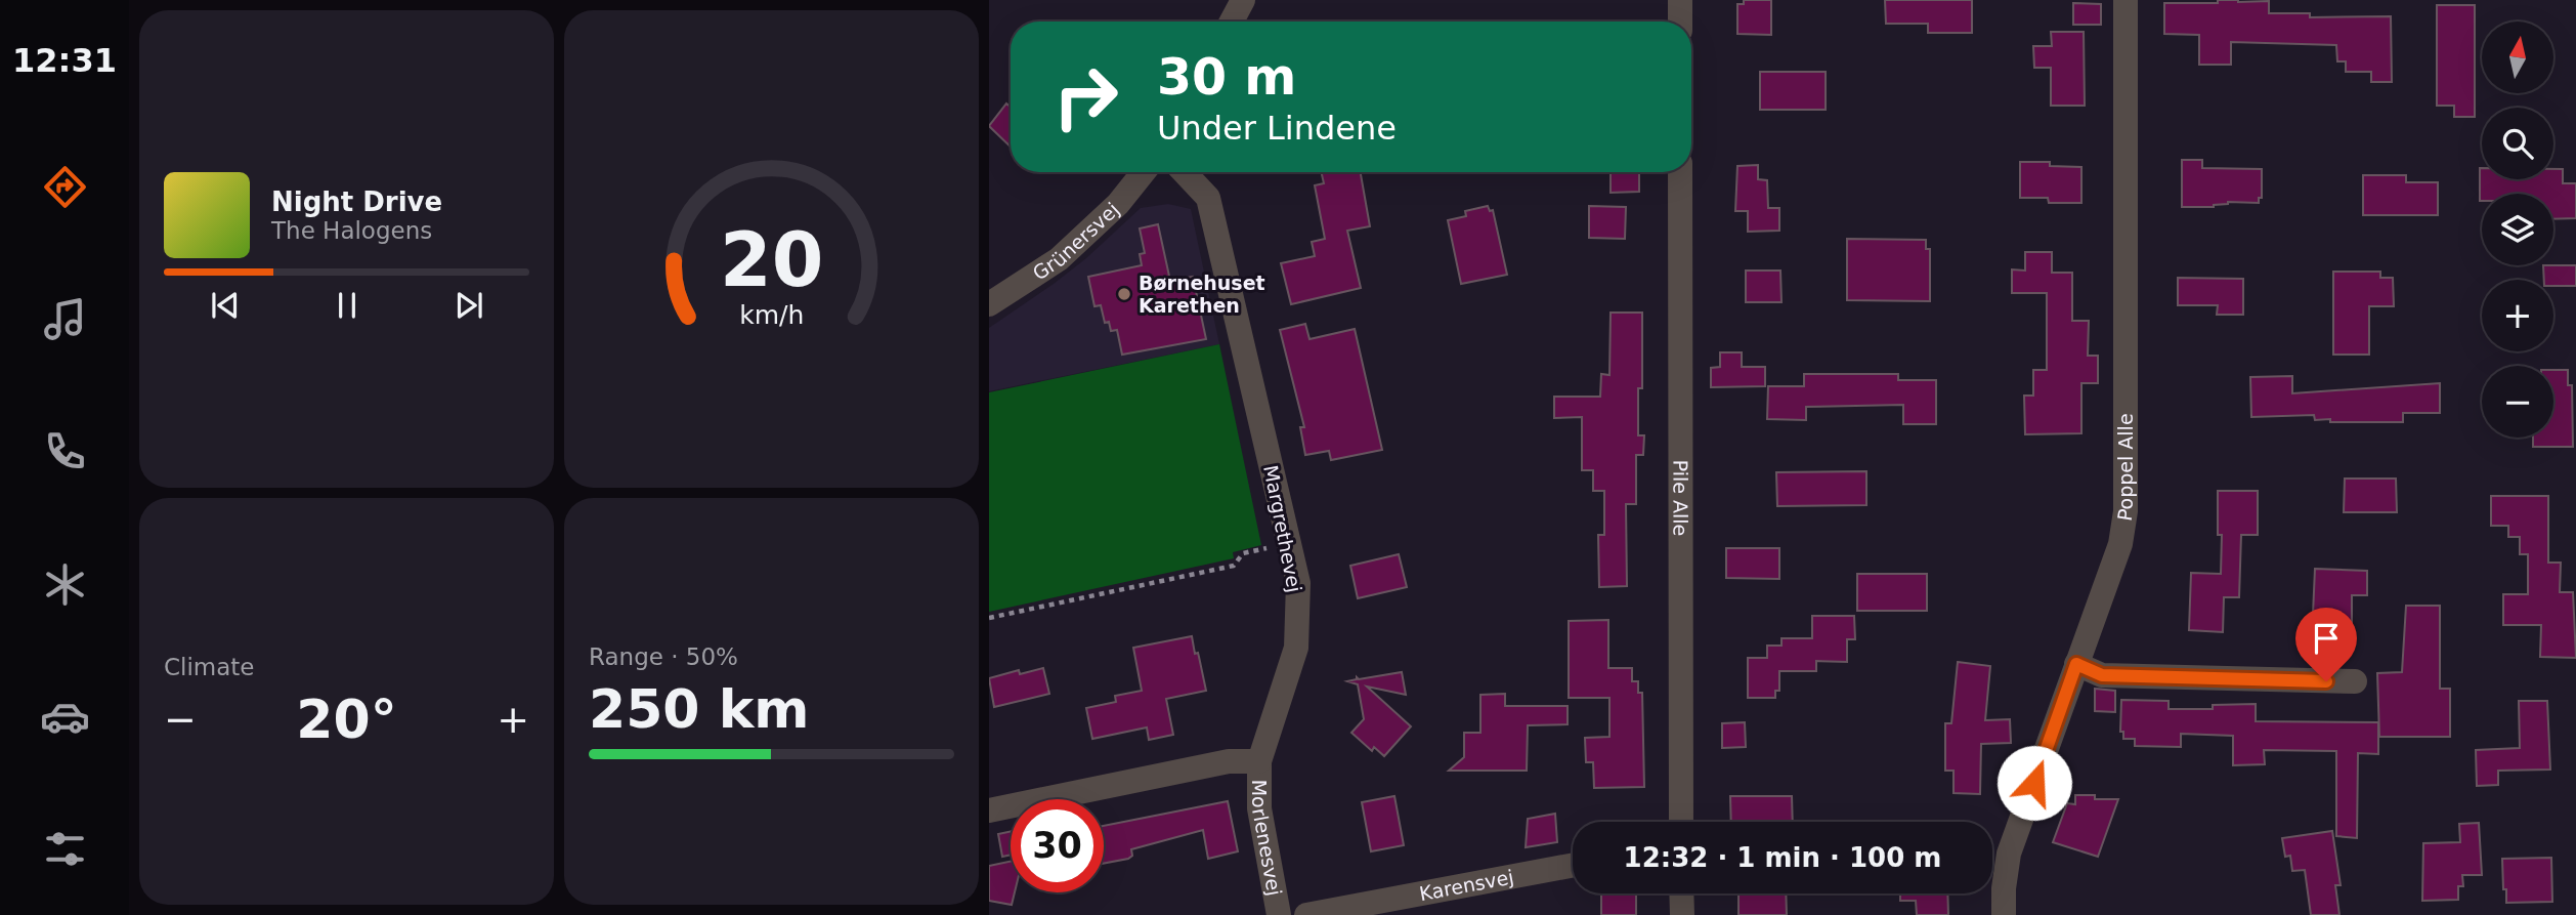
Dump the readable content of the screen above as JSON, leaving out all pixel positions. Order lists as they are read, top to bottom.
{
  "streets": {
    "street": [
      "Grünersvej",
      "Poppel Alle",
      "Pile Alle",
      "Margrethevej",
      "Morlenesvej",
      "Karensvej"
    ]
  },
  "crossings": [
    ["Margrethevej", "Morlenesvej"]
  ],
  "places": ["Børnehuset Karethen"],
  "north": "top",
  "page": {
    "tabs": "12:31",
    "map_buttons": ["+", "−"],
    "turn": ["30 m", "Under Lindene"],
    "song": ["Night Drive", "The Halogens"],
    "tile": [
      "Climate",
      ["Range · 50%", "250 km"]
    ],
    "heat": ["−", "20°", "+"],
    "limit": "30",
    "trip": "12:32 · 1 min · 100 m",
    "gauge": ["20", "km/h"]
  }
}
